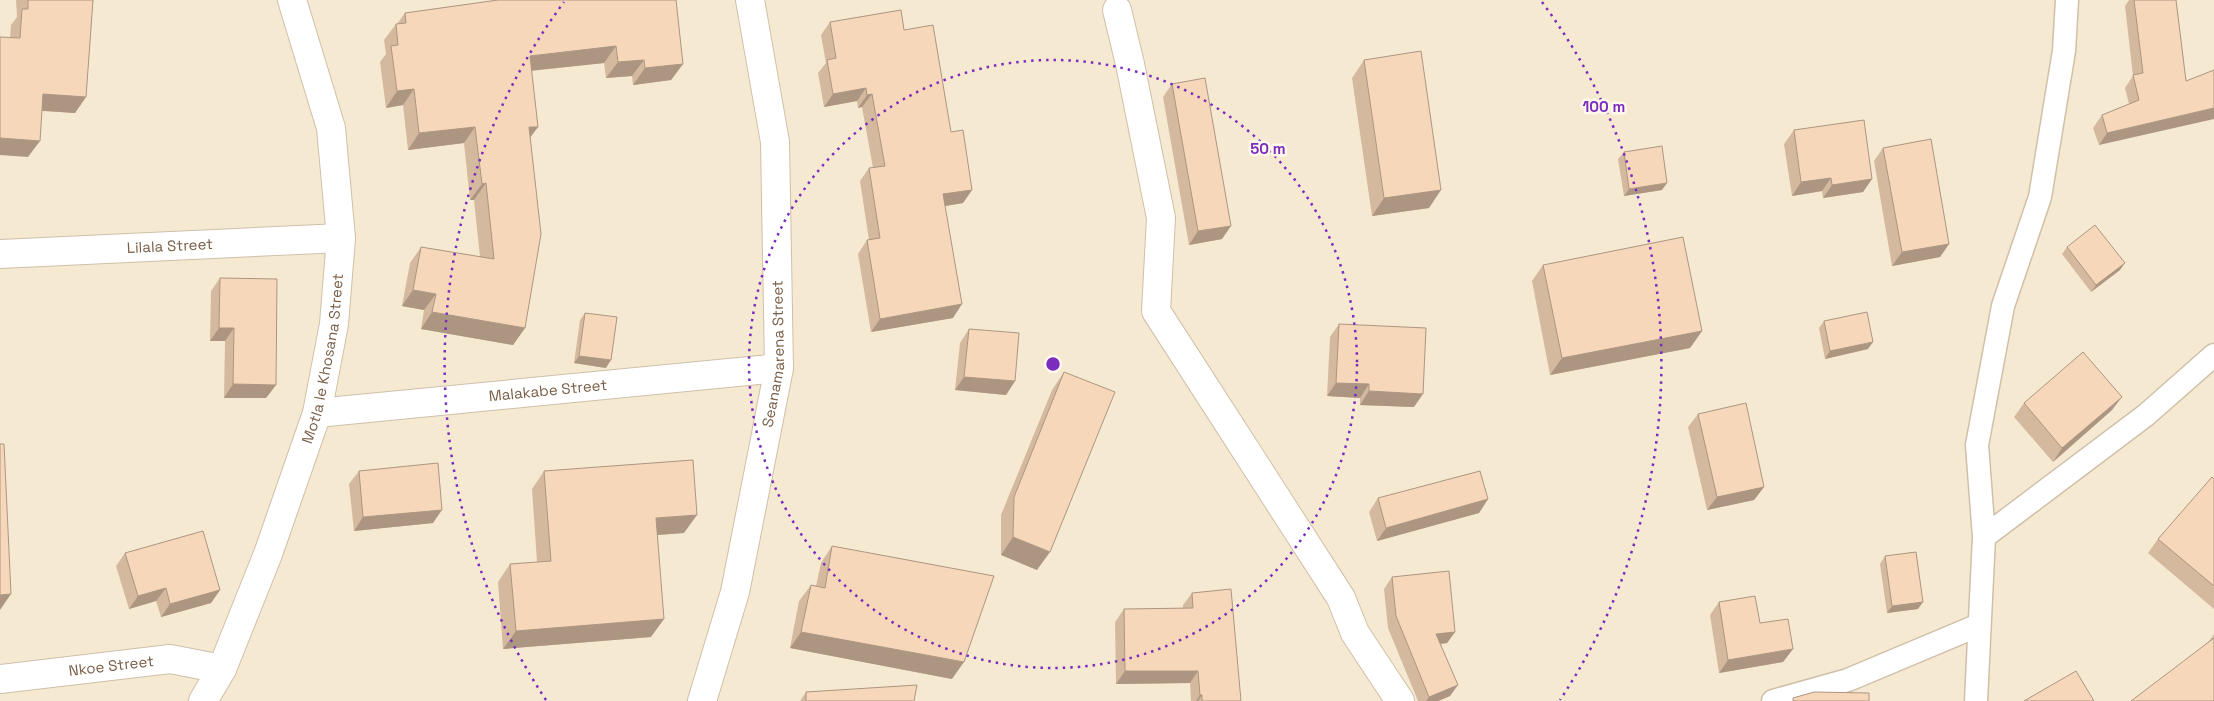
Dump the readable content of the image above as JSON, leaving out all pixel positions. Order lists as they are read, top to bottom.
{
  "streets": {
    "street": [
      "Lilala Street",
      "Seanamarena Street",
      "Motla le Khosana Street",
      "Malakabe Street",
      "Nkoe Street"
    ]
  },
  "crossings": [
    ["Lilala Street", "Motla le Khosana Street"],
    ["Seanamarena Street", "Malakabe Street"],
    ["Motla le Khosana Street", "Malakabe Street"],
    ["Motla le Khosana Street", "Nkoe Street"]
  ],
  "rings": ["100 m", "50 m"]
}
